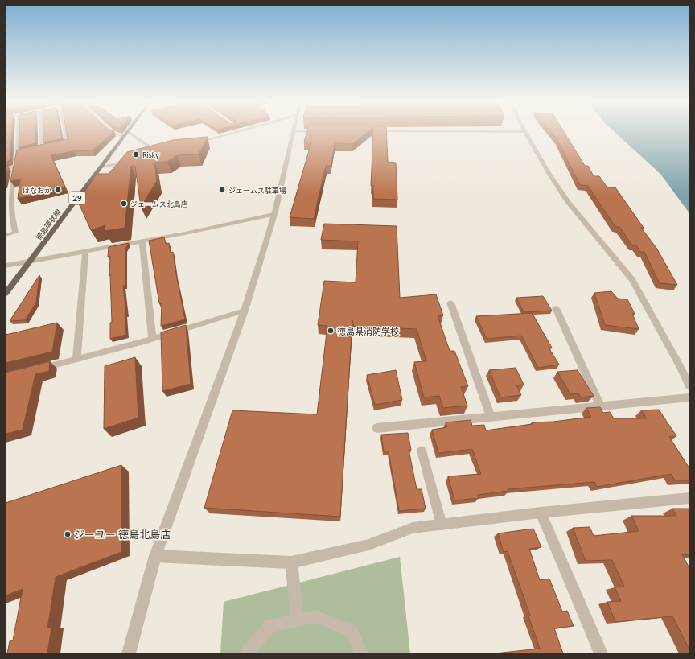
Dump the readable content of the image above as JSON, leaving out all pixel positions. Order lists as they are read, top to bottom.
{
  "streets": {
    "main road": ["29", "徳島環状線"]
  },
  "places": [
    "Risky",
    "はなおか",
    "ジェームス駐車場",
    "ジェームス北島店",
    "徳島県消防学校",
    "ジーユー 徳島北島店"
  ]
}
